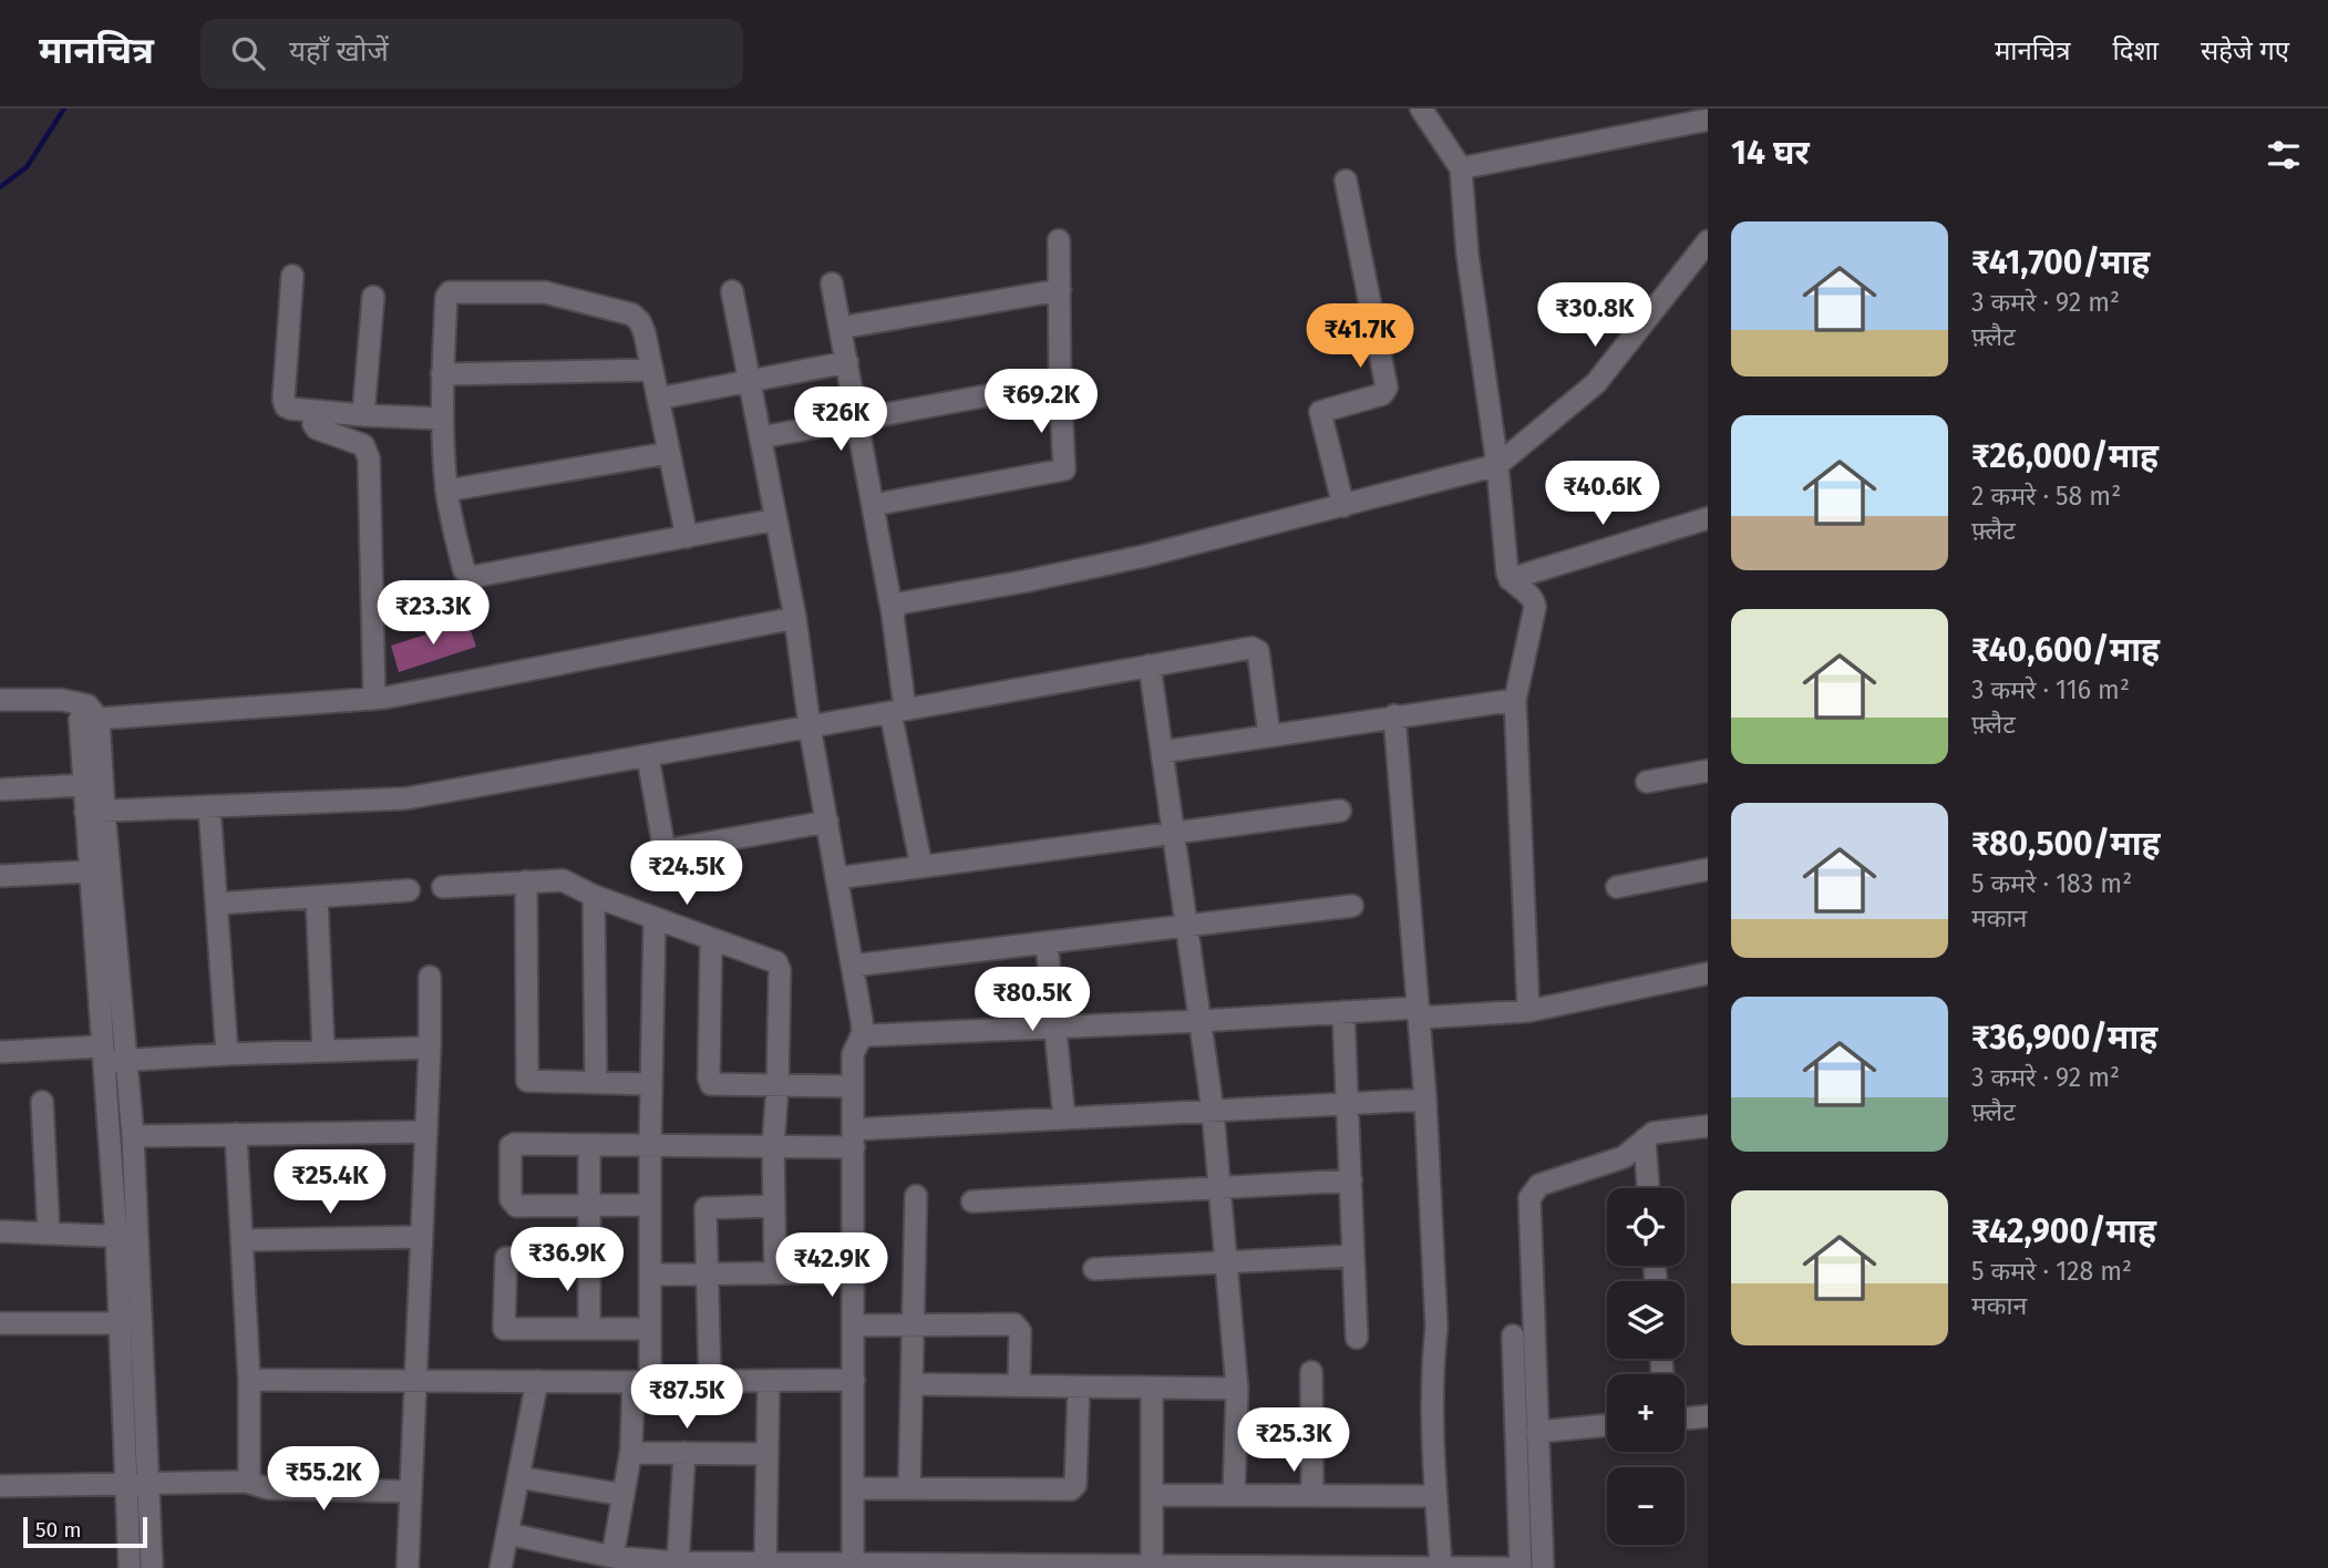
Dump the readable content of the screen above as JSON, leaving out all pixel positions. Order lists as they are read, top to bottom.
{
  "scale_bar": "50 m",
  "page": {
    "header": "मानचित्र",
    "search": "यहाँ खोजें",
    "nav": ["मानचित्र", "दिशा", "सहेजे गए"],
    "heading": "14 घर",
    "list": [
      {
        "name": "₹41,700/माह",
        "note": "3 कमरे · 92 m² · फ़्लैट"
      },
      {
        "name": "₹26,000/माह",
        "note": "2 कमरे · 58 m² · फ़्लैट"
      },
      {
        "name": "₹40,600/माह",
        "note": "3 कमरे · 116 m² · फ़्लैट"
      },
      {
        "name": "₹80,500/माह",
        "note": "5 कमरे · 183 m² · मकान"
      },
      {
        "name": "₹36,900/माह",
        "note": "3 कमरे · 92 m² · फ़्लैट"
      },
      {
        "name": "₹42,900/माह",
        "note": "5 कमरे · 128 m² · मकान"
      }
    ],
    "price": [
      "₹30.8K",
      "₹41.7K",
      "₹69.2K",
      "₹26K",
      "₹40.6K",
      "₹23.3K",
      "₹24.5K",
      "₹80.5K",
      "₹25.4K",
      "₹36.9K",
      "₹42.9K",
      "₹87.5K",
      "₹25.3K",
      "₹55.2K"
    ],
    "map_buttons": ["+", "−"],
    "scale": "50 m"
  }
}
